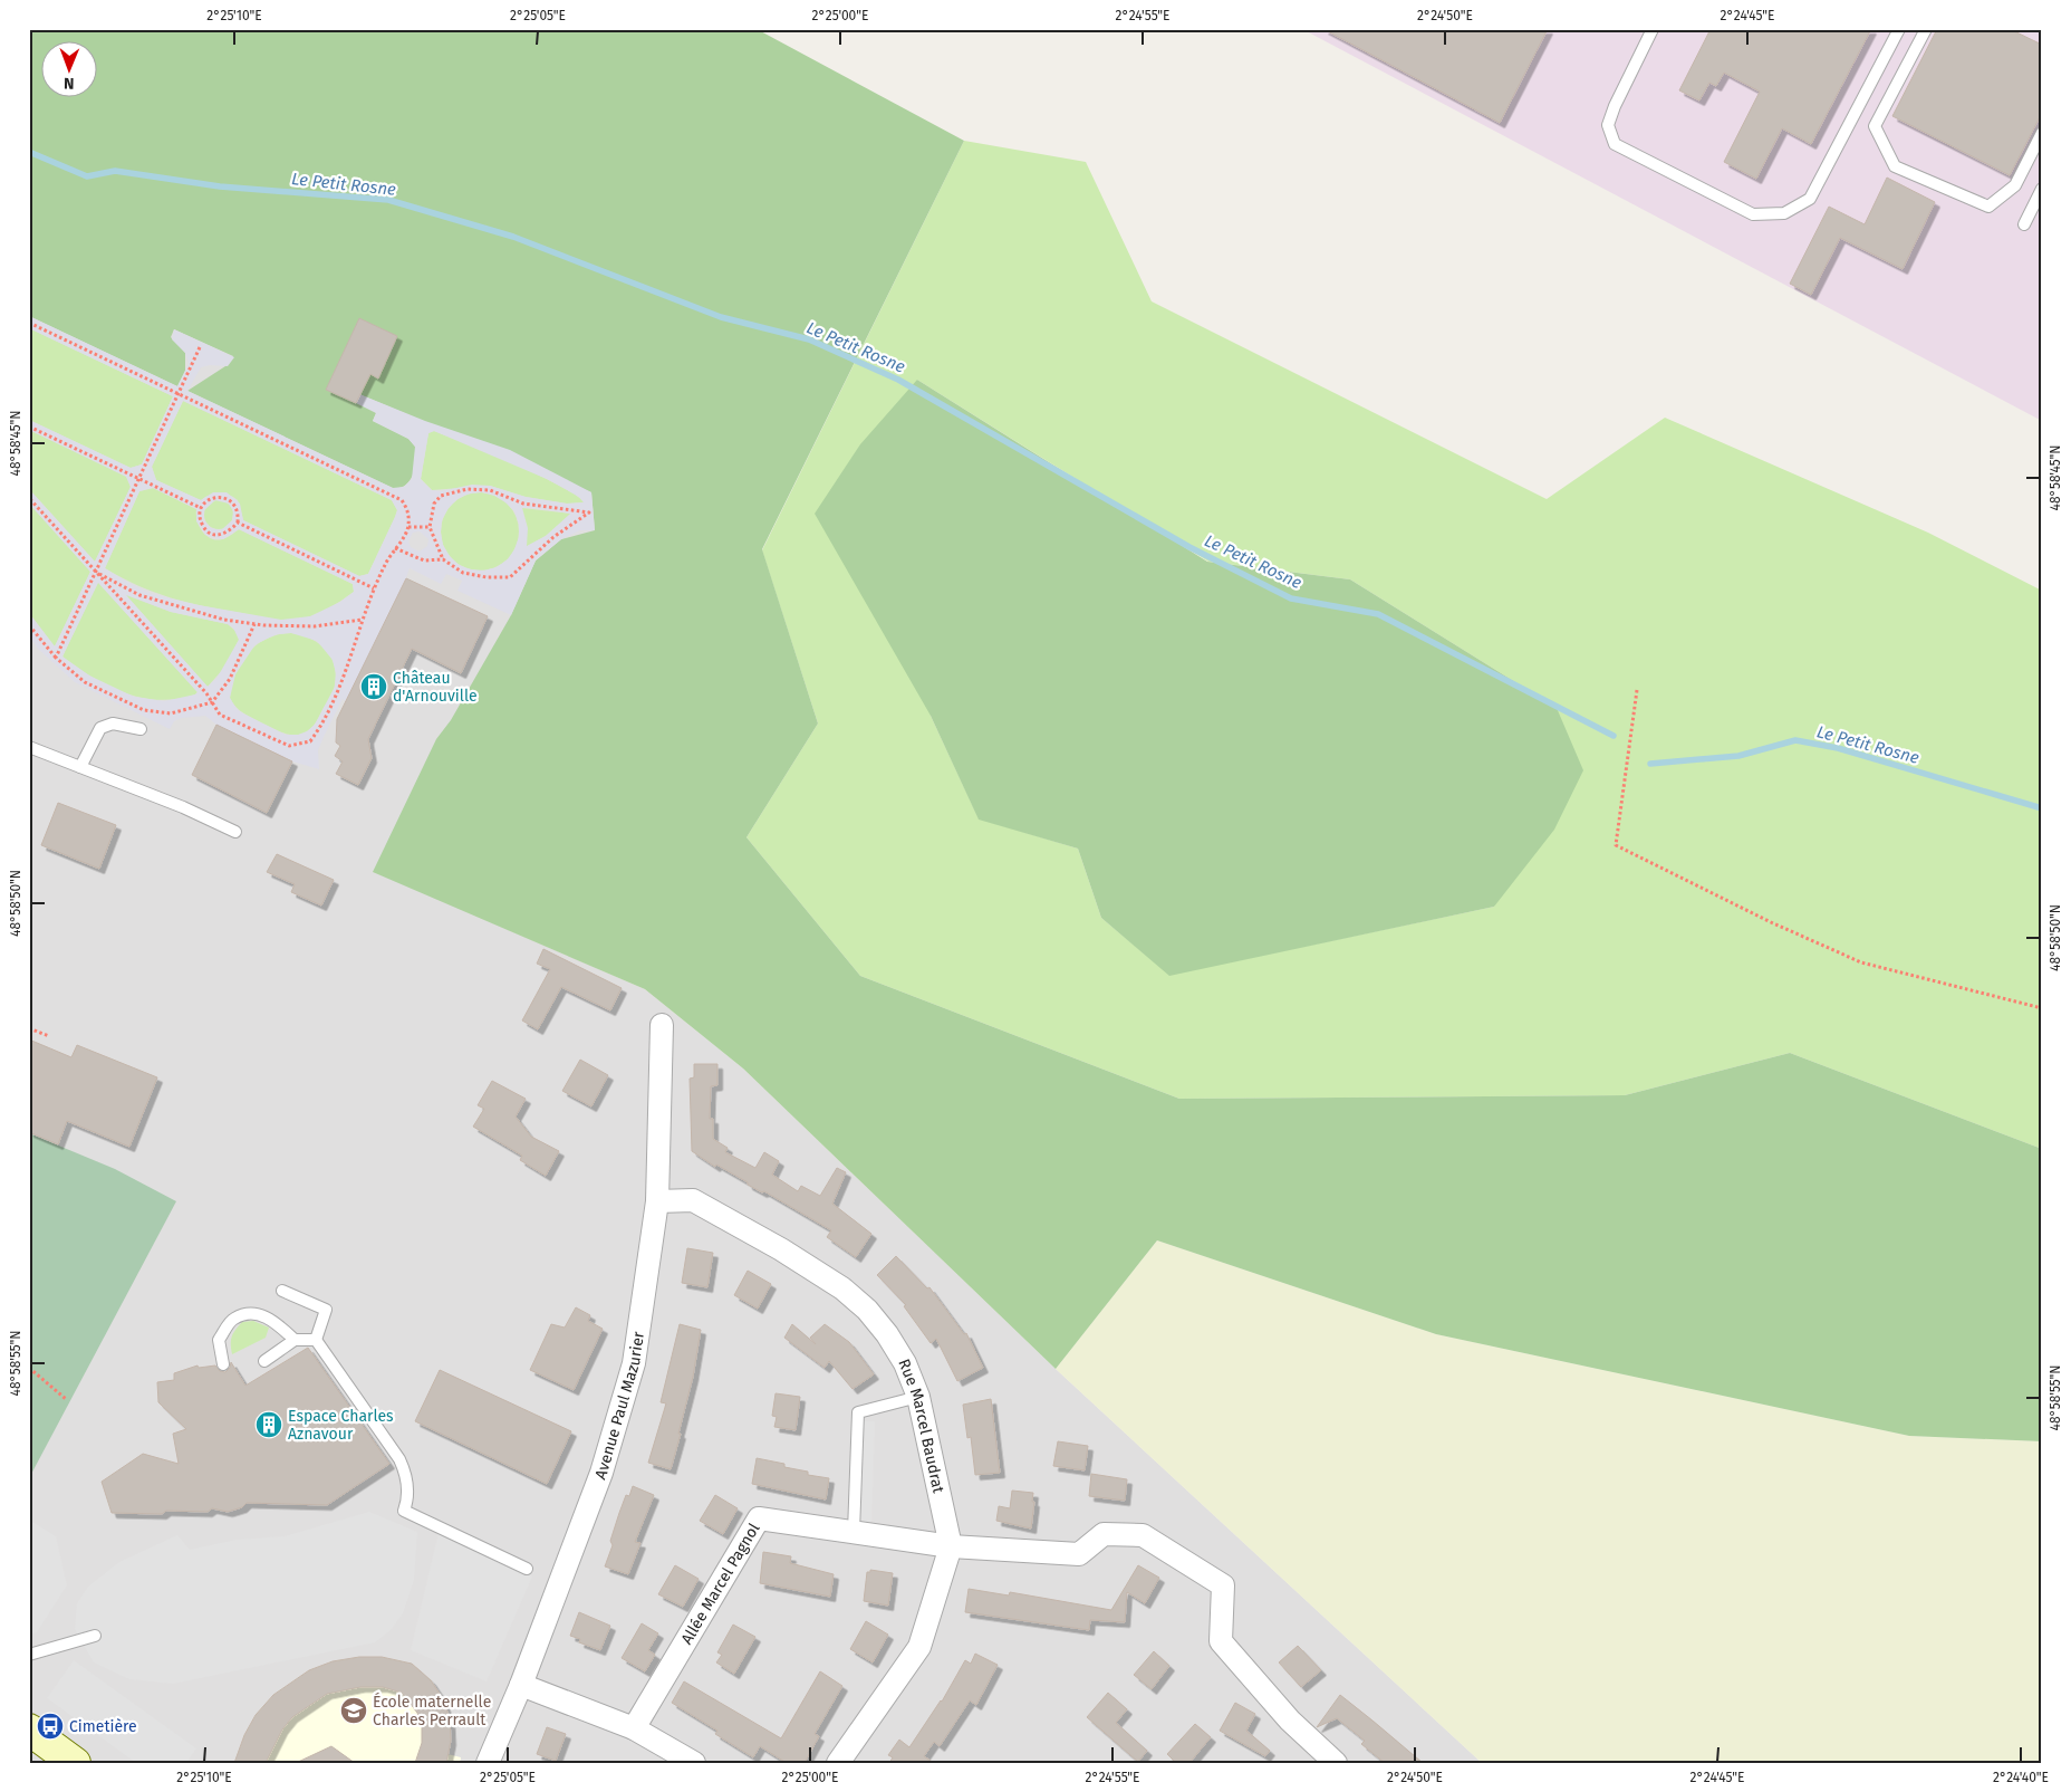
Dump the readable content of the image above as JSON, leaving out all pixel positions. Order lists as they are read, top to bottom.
{
  "streets": {
    "street": ["Avenue Paul Mazurier", "Rue Marcel Baudrat", "Allée Marcel Pagnol"]
  },
  "crossings": [
    ["Avenue Paul Mazurier", "Rue Marcel Baudrat"],
    ["Rue Marcel Baudrat", "Allée Marcel Pagnol"]
  ],
  "water": ["Le Petit Rosne"],
  "places": {
    "building": ["Château d'Arnouville", "Espace Charles Aznavour"],
    "school or university": ["École maternelle Charles Perrault"],
    "bus stop": ["Cimetière"]
  },
  "north": "bottom",
  "coordinates": [
    "2°25'10\"E",
    "2°25'05\"E",
    "2°25'00\"E",
    "2°24'55\"E",
    "2°24'50\"E",
    "2°24'45\"E",
    "48°58'45\"N",
    "48°58'50\"N",
    "48°58'55\"N",
    "2°24'40\"E"
  ]
}
